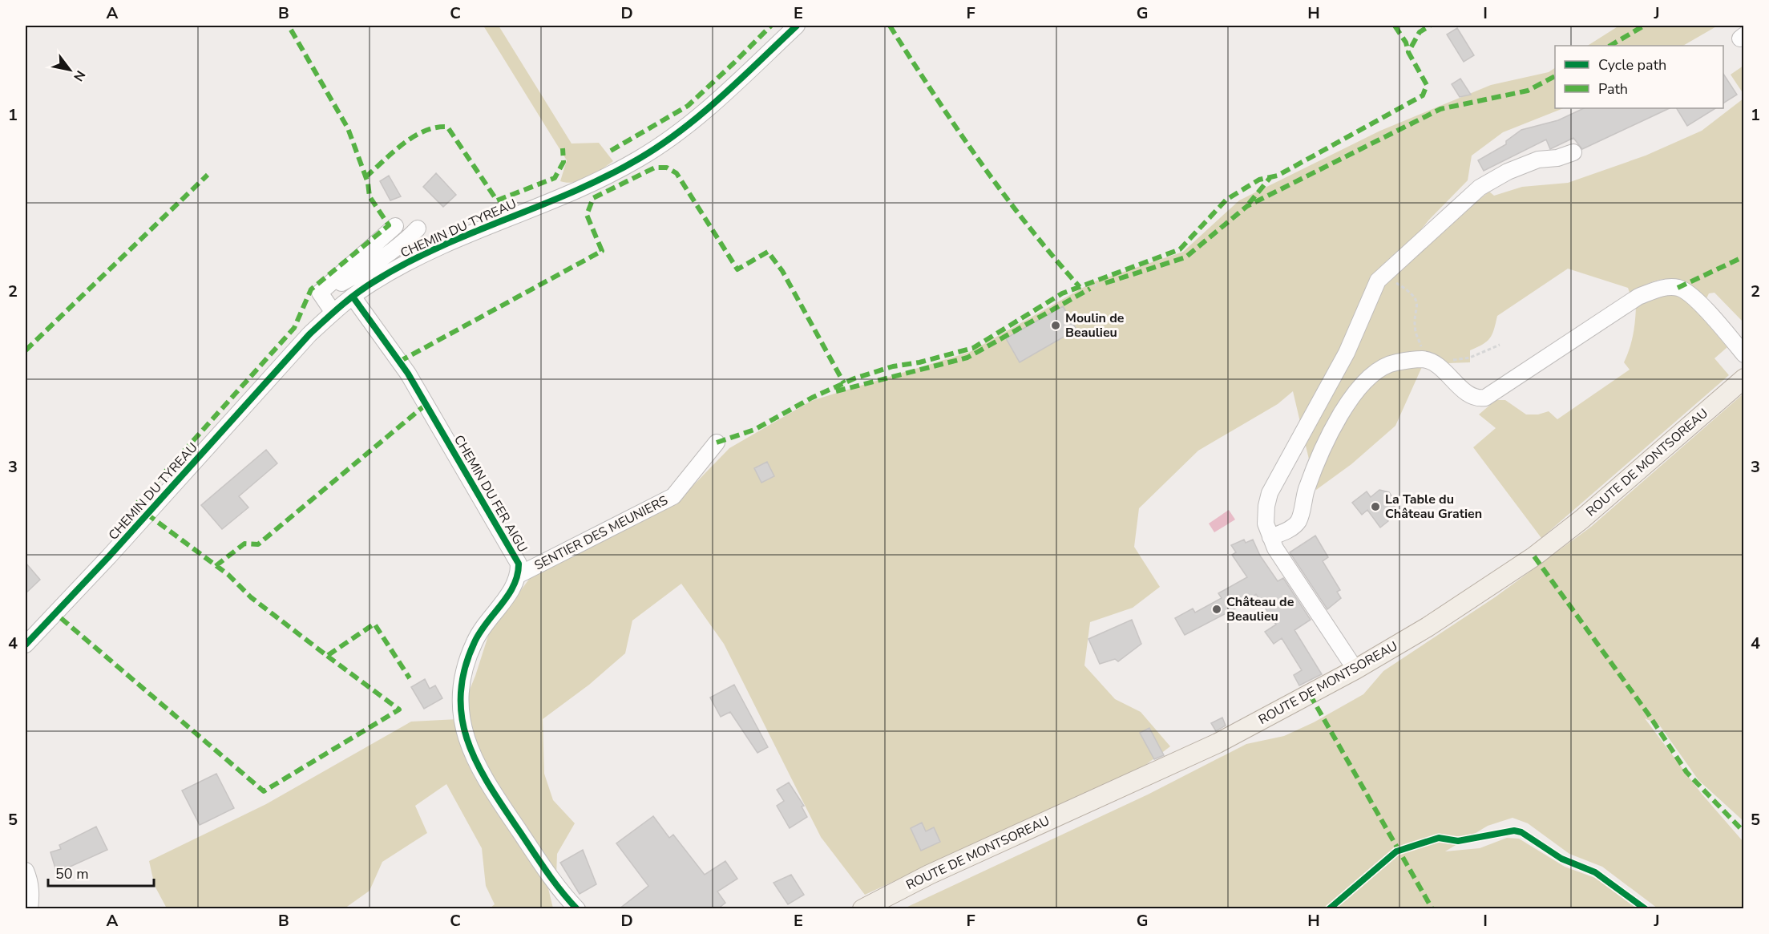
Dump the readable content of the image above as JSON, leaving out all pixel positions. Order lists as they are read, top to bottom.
{
  "streets": {
    "main road": ["ROUTE DE MONTSOREAU"],
    "street": ["CHEMIN DU TYREAU", "CHEMIN DU FER AIGU", "SENTIER DES MEUNIERS"]
  },
  "crossings": [
    ["CHEMIN DU TYREAU", "CHEMIN DU FER AIGU"],
    ["CHEMIN DU FER AIGU", "SENTIER DES MEUNIERS"]
  ],
  "places": ["Moulin de Beaulieu", "La Table du Château Gratien", "Château de Beaulieu"],
  "legend": ["Cycle path", "Path"],
  "scale_bar": "50 m",
  "north": "bottom right",
  "grid": {
    "columns": [
      "A",
      "B",
      "C",
      "D",
      "E",
      "F",
      "G",
      "H",
      "I",
      "J"
    ],
    "rows": [
      "1",
      "2",
      "3",
      "4",
      "5"
    ]
  }
}
